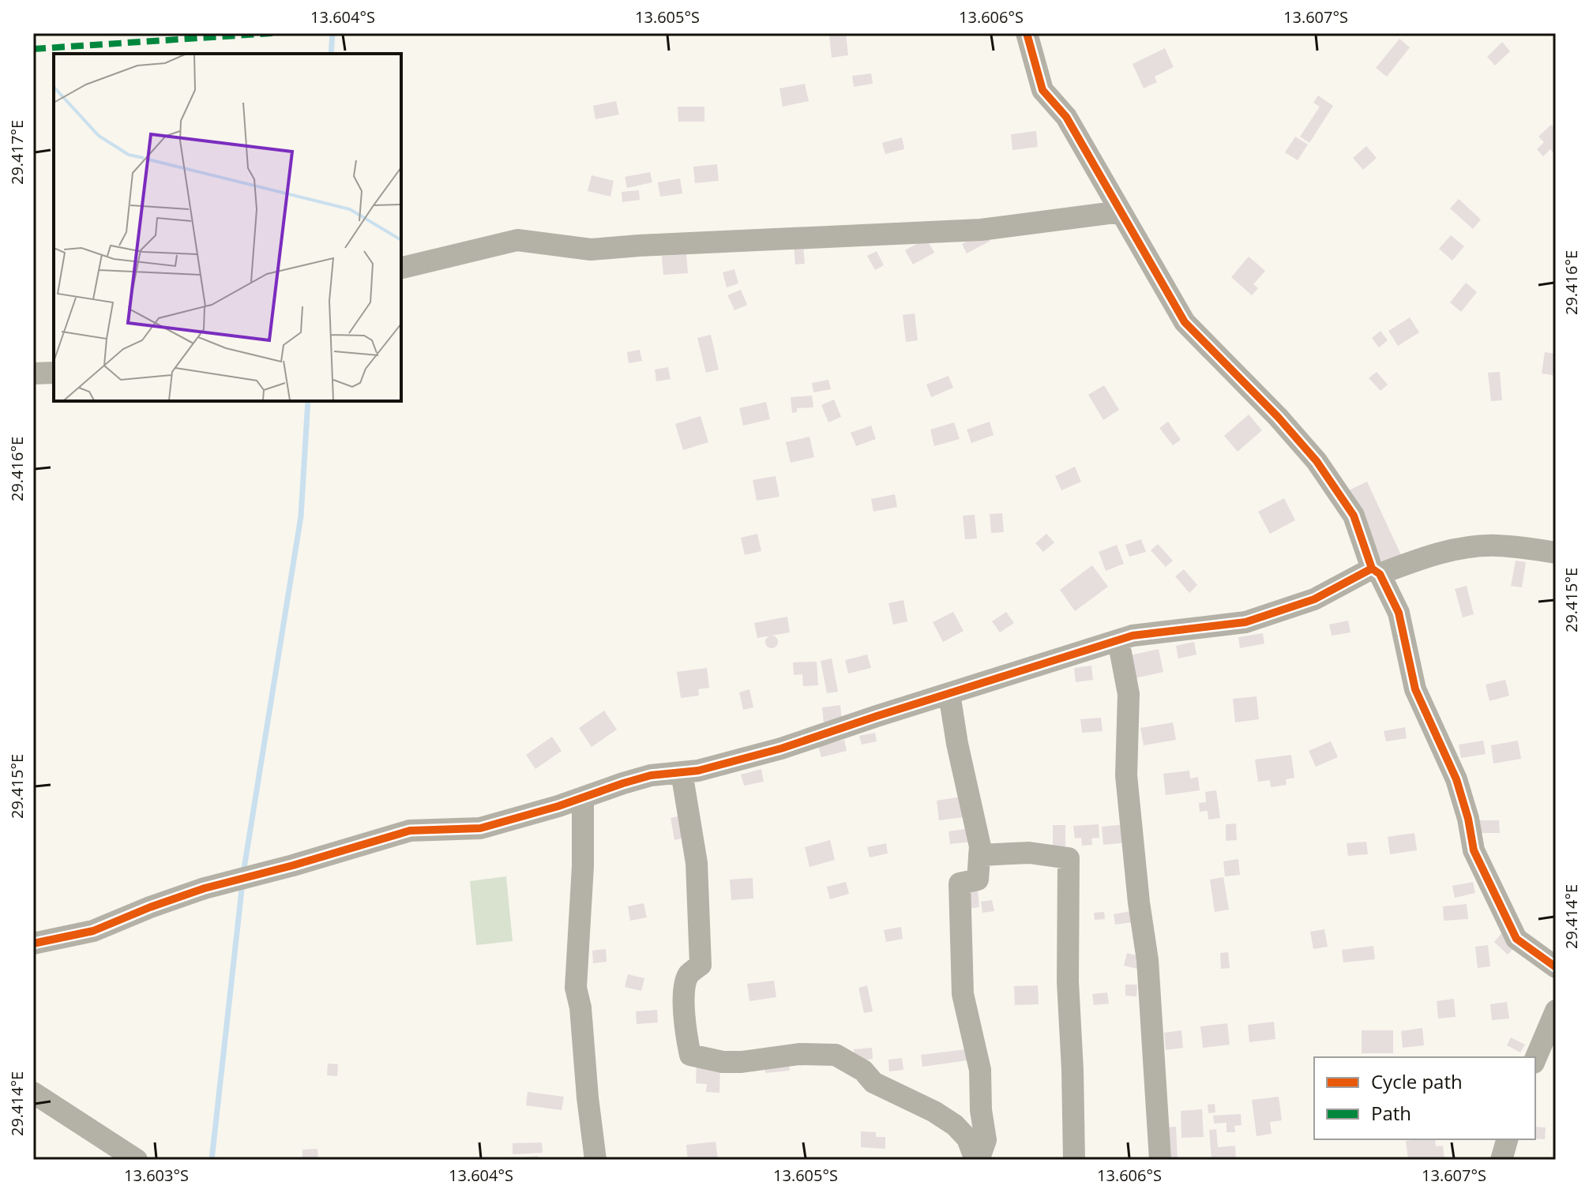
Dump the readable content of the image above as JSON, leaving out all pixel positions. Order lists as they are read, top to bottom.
{
  "legend": ["Cycle path", "Path"],
  "coordinates": [
    "13.604°S",
    "13.605°S",
    "13.606°S",
    "13.607°S",
    "29.417°E",
    "29.416°E",
    "29.415°E",
    "29.414°E",
    "13.603°S"
  ]
}
